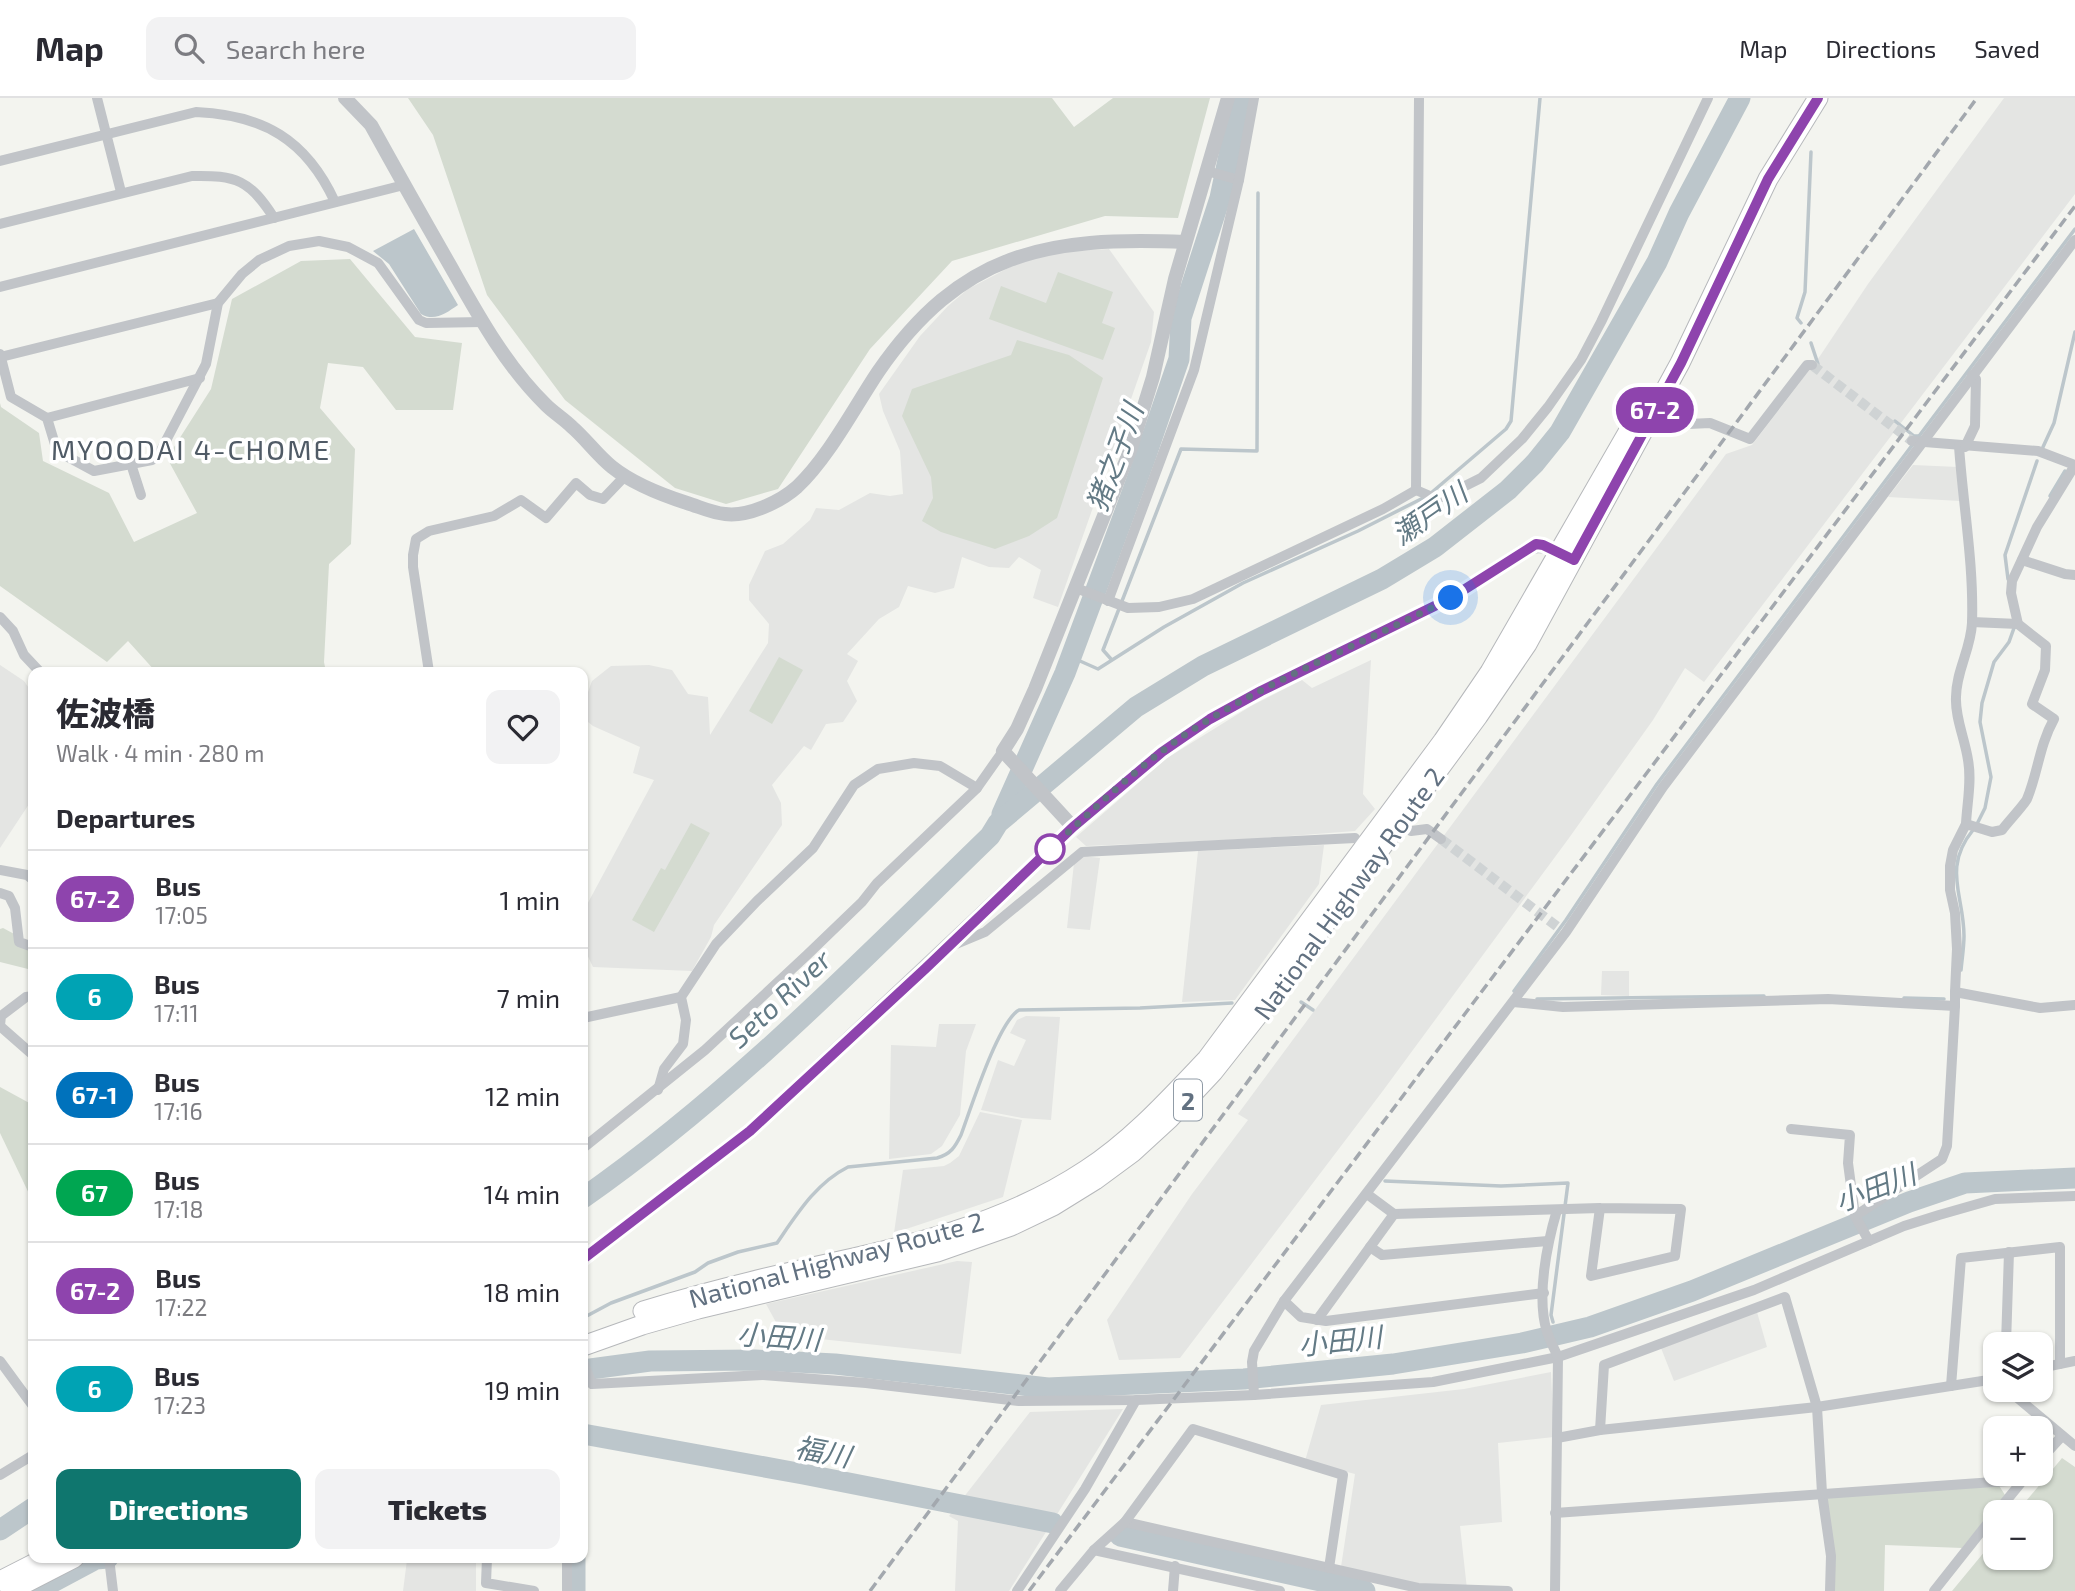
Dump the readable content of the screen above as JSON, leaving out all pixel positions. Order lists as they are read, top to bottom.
{
  "streets": {
    "highway": ["National Highway Route 2", "2"]
  },
  "districts": ["MYOODAI 4-CHOME"],
  "water": [
    "猪之子川",
    "瀬戸川",
    "Seto River",
    "小田川",
    "福川"
  ],
  "lines": ["bus line 67-2"],
  "page": {
    "header": "Map",
    "search": "Search here",
    "nav": ["Map", "Directions", "Saved"],
    "on_map": "67-2",
    "heading": [
      ["佐波橋", "Walk · 4 min · 280 m"],
      "Departures"
    ],
    "list": [
      {
        "mark": "67-2",
        "name": "Bus",
        "note": "17:05",
        "value": "1 min"
      },
      {
        "mark": "6",
        "name": "Bus",
        "note": "17:11",
        "value": "7 min"
      },
      {
        "mark": "67-1",
        "name": "Bus",
        "note": "17:16",
        "value": "12 min"
      },
      {
        "mark": "67",
        "name": "Bus",
        "note": "17:18",
        "value": "14 min"
      },
      {
        "mark": "67-2",
        "name": "Bus",
        "note": "17:22",
        "value": "18 min"
      },
      {
        "mark": "6",
        "name": "Bus",
        "note": "17:23",
        "value": "19 min"
      }
    ],
    "map_buttons": ["+", "−"],
    "buttons": ["Directions", "Tickets"]
  }
}
